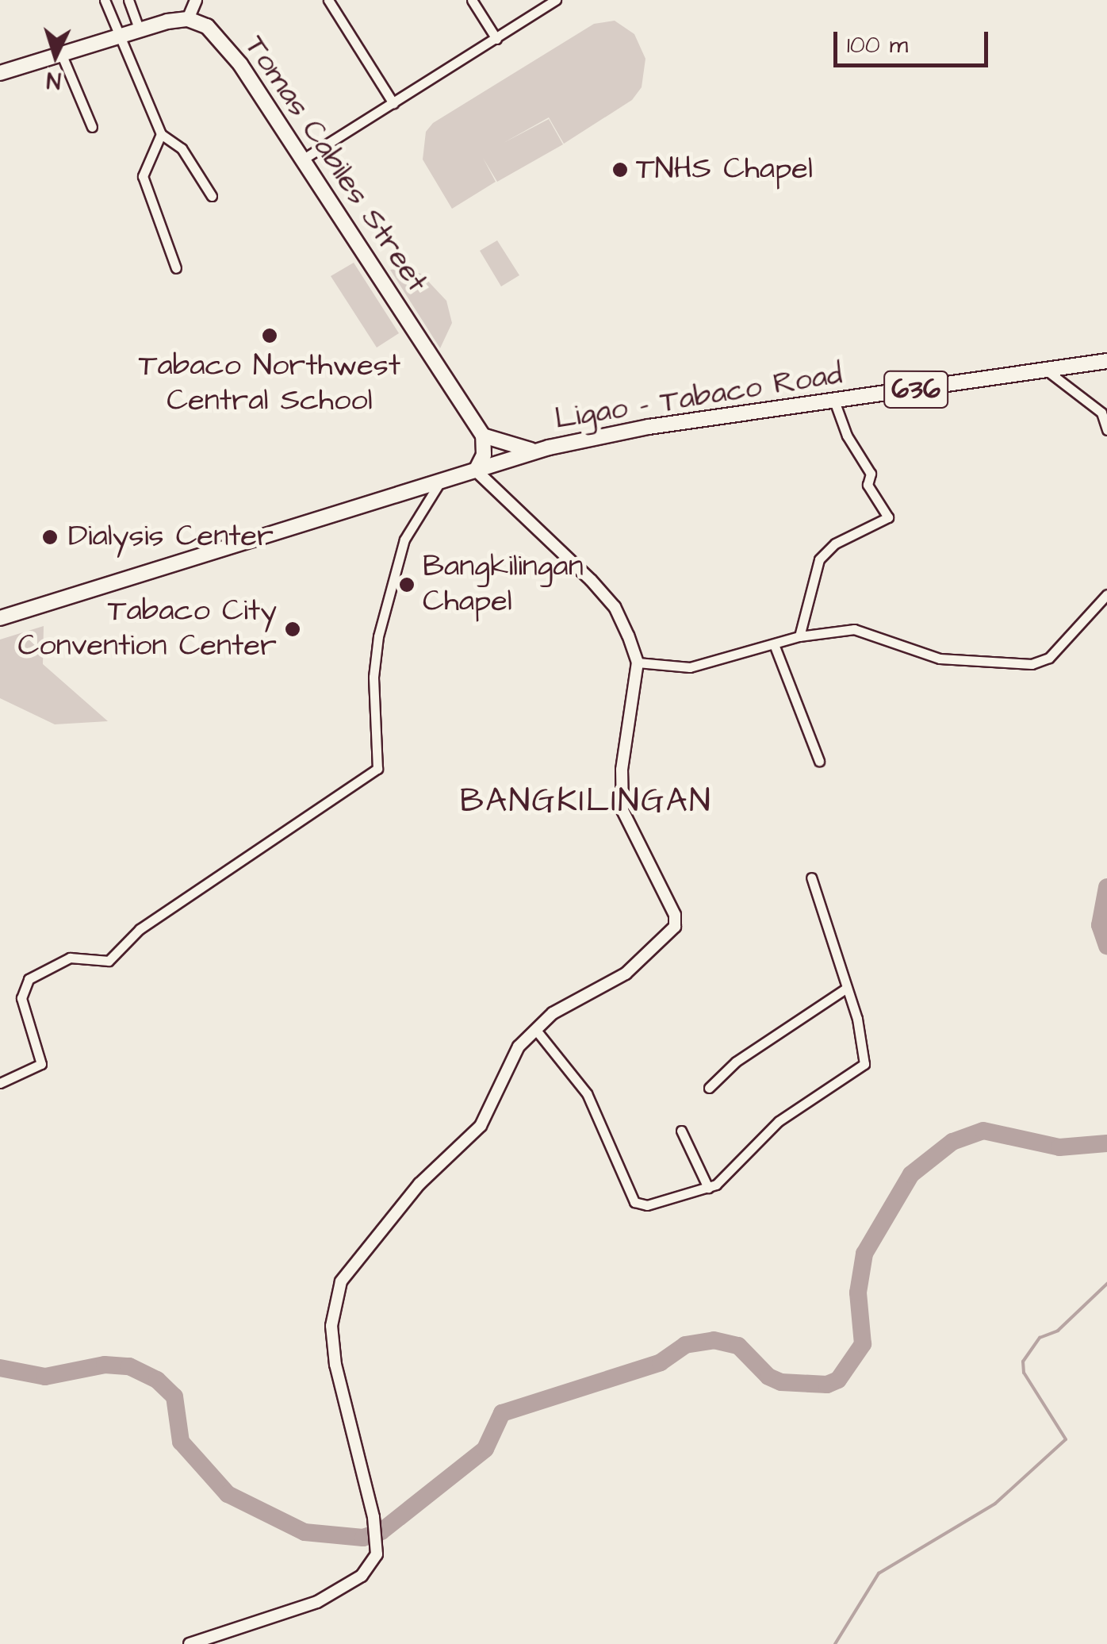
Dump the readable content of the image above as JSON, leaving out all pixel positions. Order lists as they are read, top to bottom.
{
  "streets": {
    "main road": ["Tomas Cabiles Street", "636", "Ligao - Tabaco Road"]
  },
  "crossings": [
    ["Tomas Cabiles Street", "Ligao - Tabaco Road"],
    ["636", "Ligao - Tabaco Road"]
  ],
  "districts": ["BANGKILINGAN"],
  "places": [
    "TNHS Chapel",
    "Tabaco Northwest Central School",
    "Dialysis Center",
    "Bangkilingan Chapel",
    "Tabaco City Convention Center"
  ],
  "scale_bar": "100 m",
  "north": "bottom"
}
